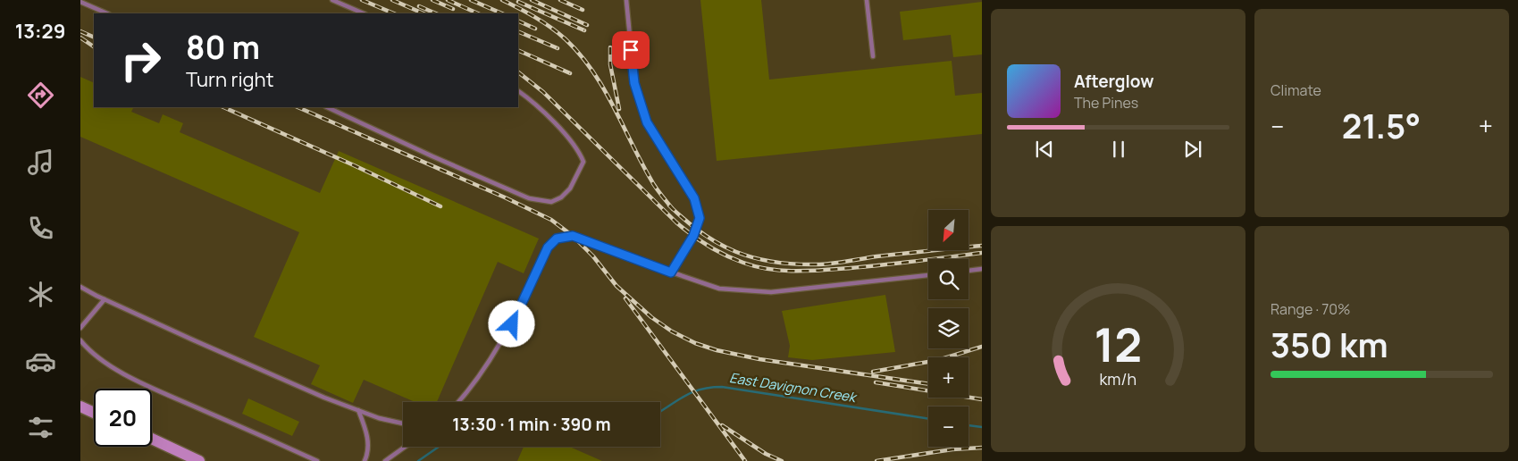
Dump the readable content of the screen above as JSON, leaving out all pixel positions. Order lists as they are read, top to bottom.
{
  "water": ["East Davignon Creek"],
  "north": "bottom left",
  "page": {
    "tabs": "13:29",
    "tile": [
      "Climate",
      ["Range · 70%", "350 km"]
    ],
    "turn": ["80 m", "Turn right"],
    "song": ["Afterglow", "The Pines"],
    "heat": ["−", "21.5°", "+"],
    "map_buttons": ["+", "−"],
    "limit": "20",
    "trip": "13:30 · 1 min · 390 m",
    "gauge": ["12", "km/h"]
  }
}
